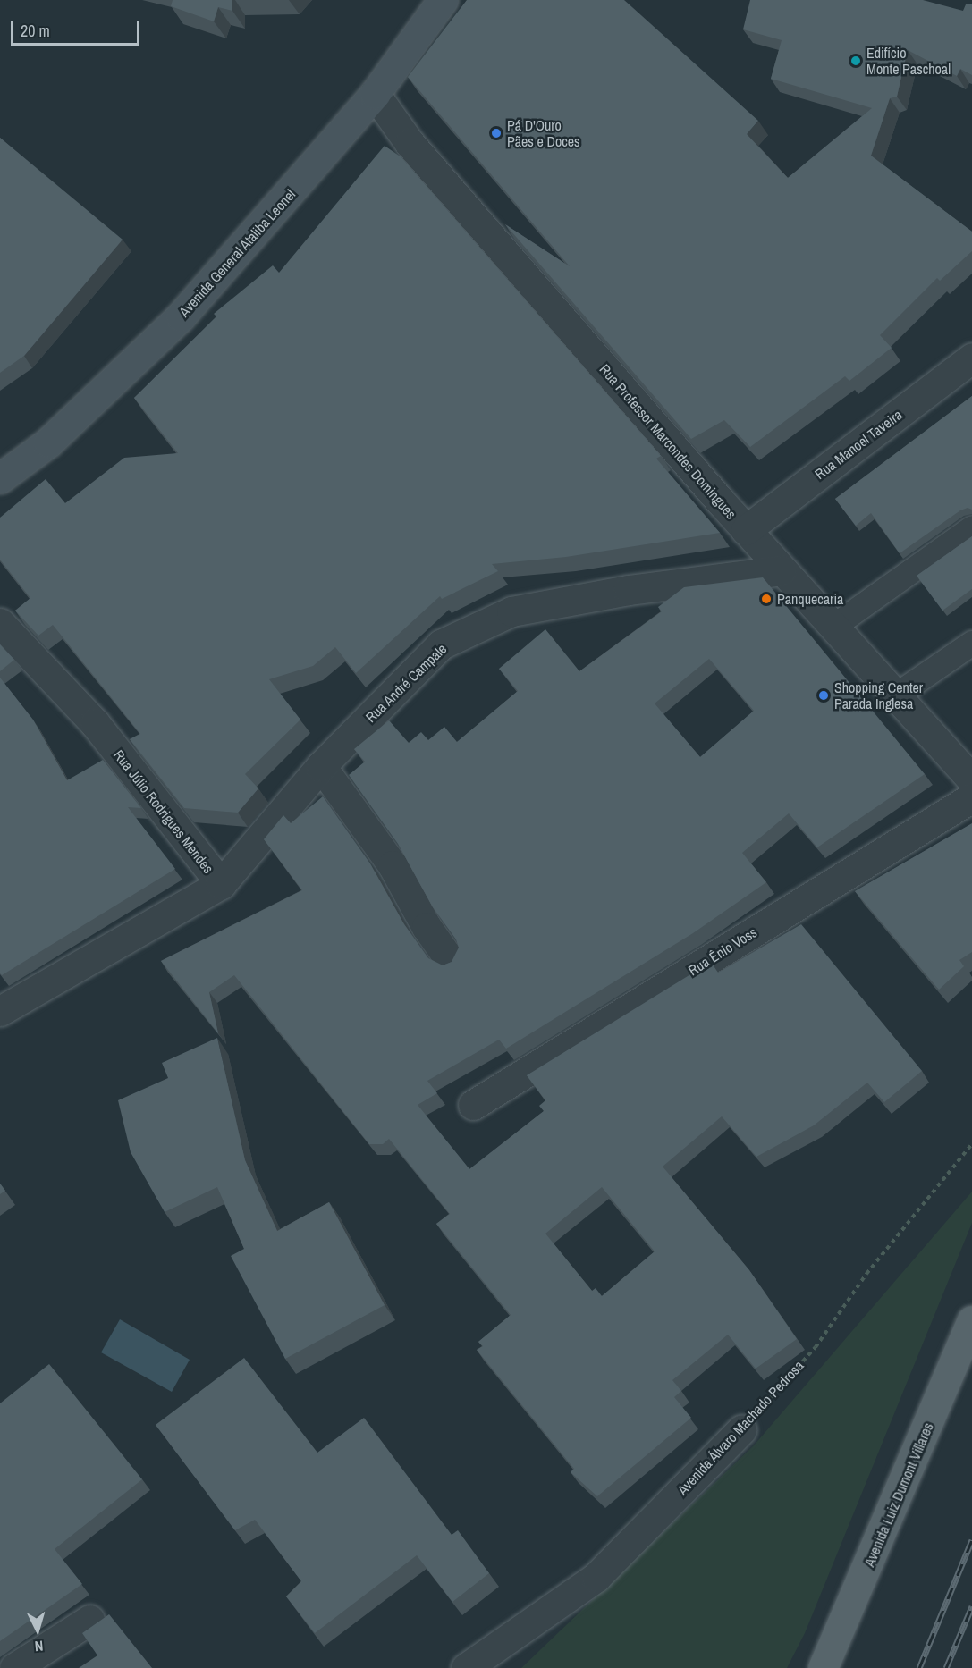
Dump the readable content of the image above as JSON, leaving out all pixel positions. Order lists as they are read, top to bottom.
{
  "streets": {
    "main road": ["Avenida General Ataliba Leonel", "Avenida Luiz Dumont Villares"],
    "street": [
      "Rua Professor Marcondes Domingues",
      "Rua Manoel Taveira",
      "Rua André Campale",
      "Rua Júlio Rodrigues Mendes",
      "Rua Ênio Voss",
      "Avenida Álvaro Machado Pedrosa"
    ]
  },
  "crossings": [
    ["Avenida General Ataliba Leonel", "Rua Professor Marcondes Domingues"],
    ["Rua Professor Marcondes Domingues", "Rua Manoel Taveira"],
    ["Rua Professor Marcondes Domingues", "Rua André Campale"],
    ["Rua André Campale", "Rua Júlio Rodrigues Mendes"]
  ],
  "places": [
    "Edifício Monte Paschoal",
    "Pá D'Ouro Pães e Doces",
    "Panquecaria",
    "Shopping Center Parada Inglesa"
  ],
  "scale_bar": "20 m",
  "north": "bottom"
}
